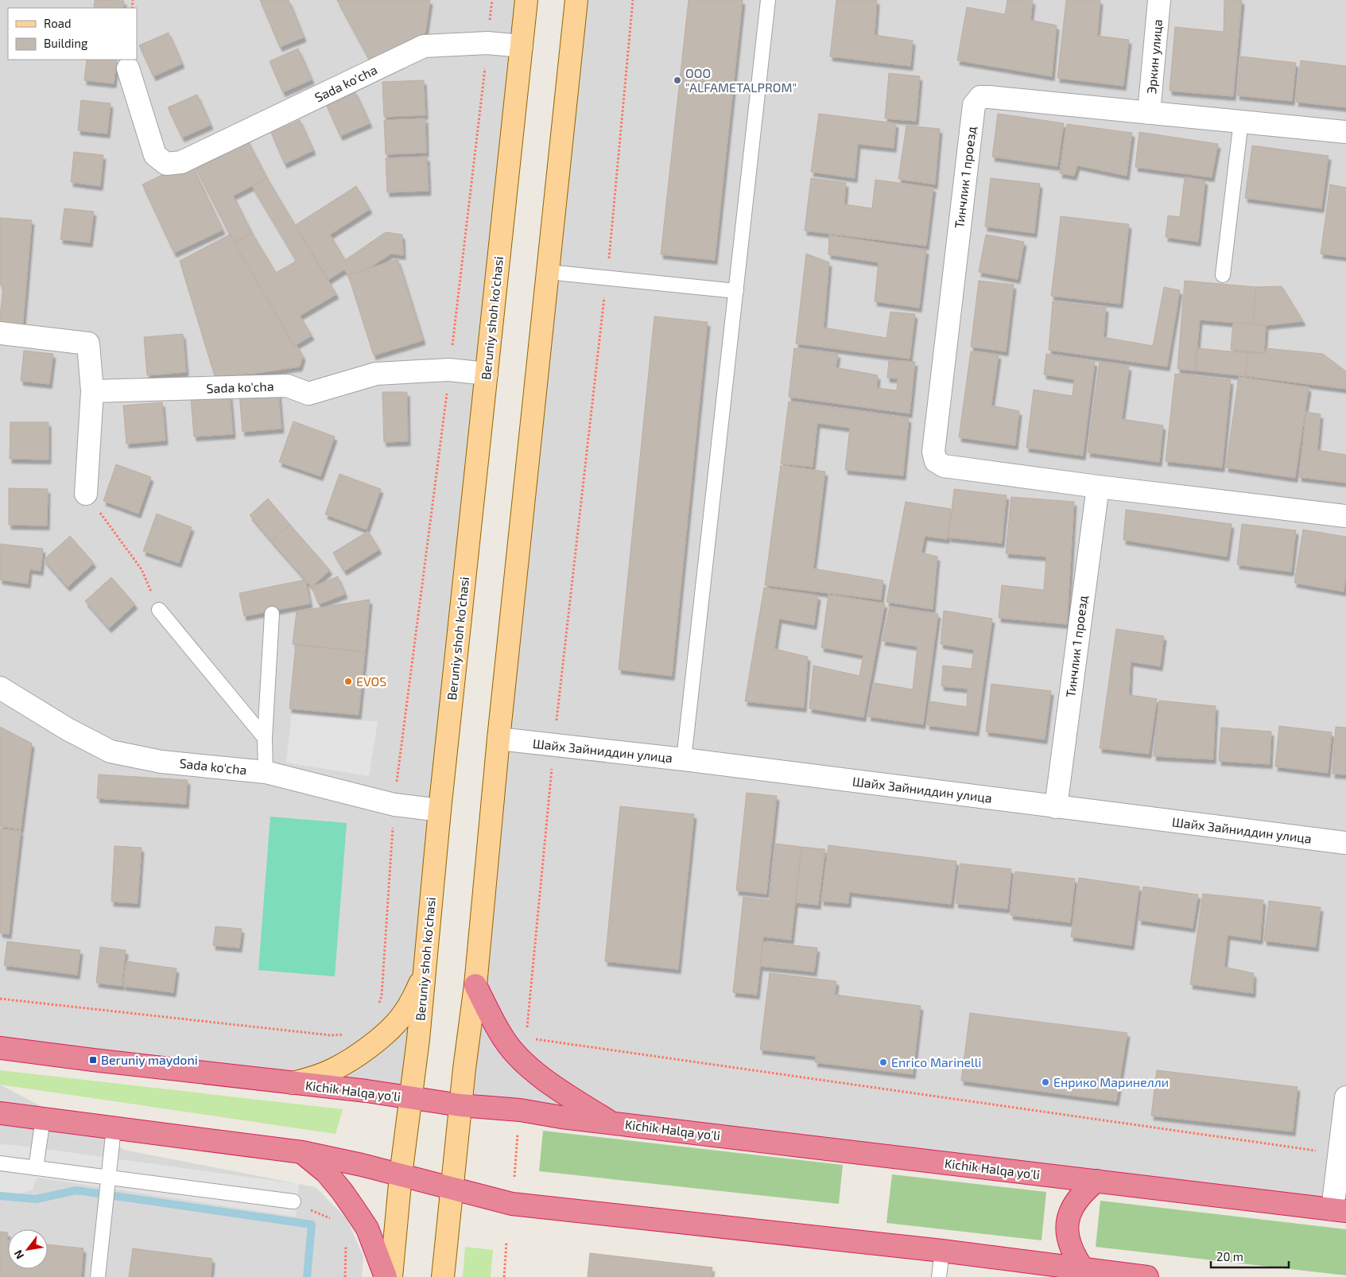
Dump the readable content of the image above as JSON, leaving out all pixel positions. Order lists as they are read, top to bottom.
{
  "streets": {
    "highway": ["Kichik Halqa yo'li"],
    "main road": ["Beruniy shoh ko'chasi"],
    "street": [
      "Эркин улица",
      "Sada ko'cha",
      "Тинчлик 1 проезд",
      "Шайх Зайниддин улица"
    ]
  },
  "crossings": [
    ["Эркин улица", "Тинчлик 1 проезд"],
    ["Sada ko'cha", "Beruniy shoh ko'chasi"],
    ["Тинчлик 1 проезд", "Шайх Зайниддин улица"],
    ["Beruniy shoh ko'chasi", "Kichik Halqa yo'li"]
  ],
  "places": {
    "other": [
      "OOO \"ALFAMETALPROM\"",
      "EVOS",
      "Enrico Marinelli",
      "Енрико Маринелли"
    ],
    "transit": ["Beruniy maydoni"]
  },
  "legend": ["Road", "Building"],
  "scale_bar": "20 m",
  "north": "bottom left"
}
